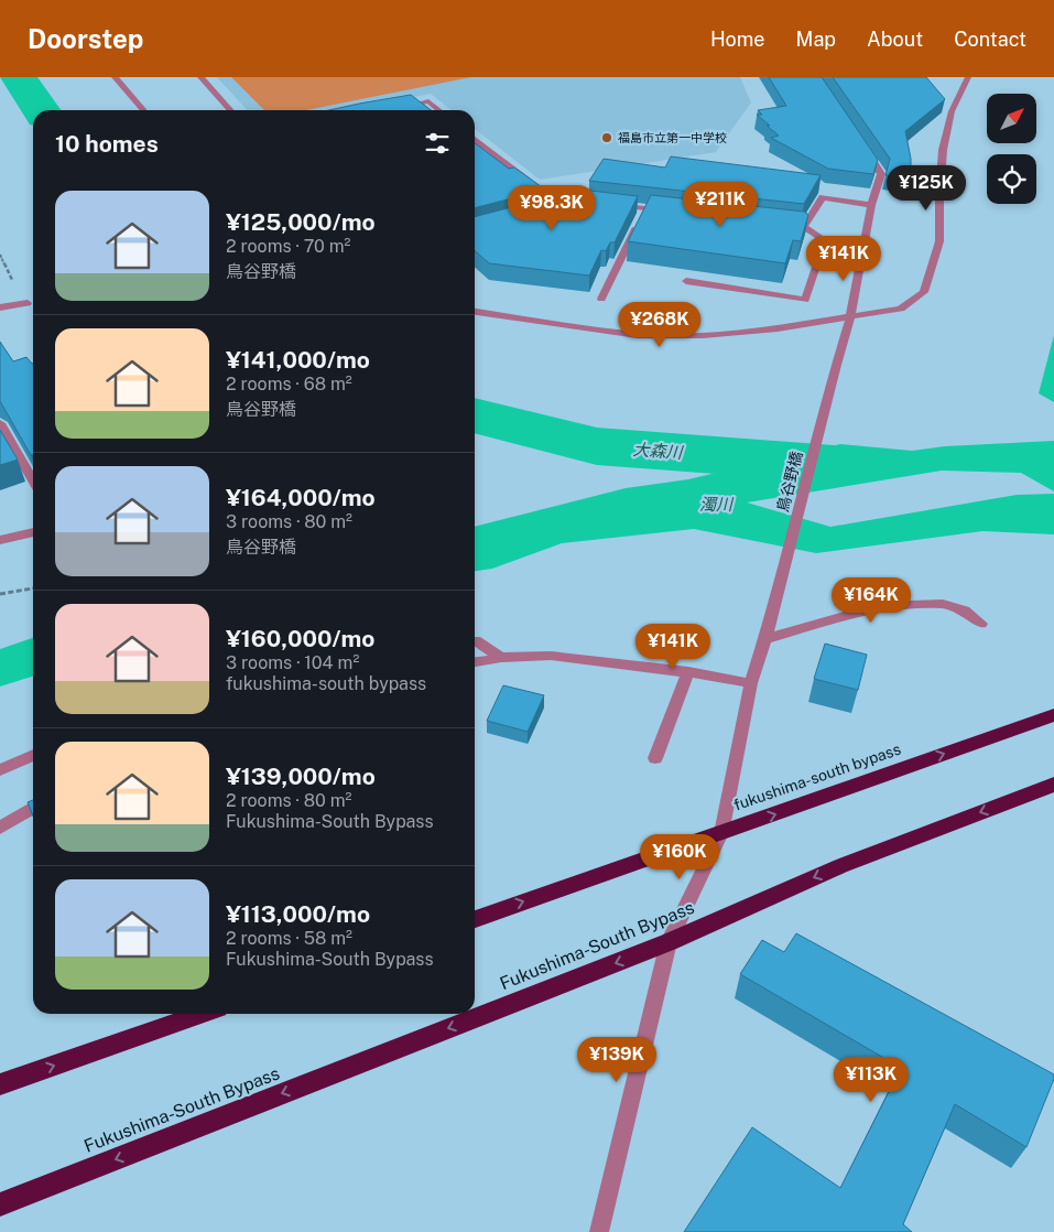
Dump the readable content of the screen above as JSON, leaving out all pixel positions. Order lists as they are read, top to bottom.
{
  "streets": {
    "highway": ["fukushima-south bypass", "Fukushima-South Bypass"],
    "street": ["鳥谷野橋"]
  },
  "crossings": [
    ["鳥谷野橋", "fukushima-south bypass"],
    ["鳥谷野橋", "Fukushima-South Bypass"]
  ],
  "one_way": ["fukushima-south bypass", "Fukushima-South Bypass"],
  "water": ["大森川", "濁川"],
  "places": ["福島市立第一中学校"],
  "north": "top right",
  "page": {
    "header": "Doorstep",
    "nav": [
      "Home",
      "Map",
      "About",
      "Contact"
    ],
    "heading": "10 homes",
    "price": [
      "¥125K",
      "¥211K",
      "¥98.3K",
      "¥141K",
      "¥268K",
      "¥164K",
      "¥141K",
      "¥160K",
      "¥139K",
      "¥113K"
    ],
    "list": [
      {
        "name": "¥125,000/mo",
        "note": "2 rooms · 70 m² · 鳥谷野橋"
      },
      {
        "name": "¥141,000/mo",
        "note": "2 rooms · 68 m² · 鳥谷野橋"
      },
      {
        "name": "¥164,000/mo",
        "note": "3 rooms · 80 m² · 鳥谷野橋"
      },
      {
        "name": "¥160,000/mo",
        "note": "3 rooms · 104 m² · fukushima-south bypass"
      },
      {
        "name": "¥139,000/mo",
        "note": "2 rooms · 80 m² · Fukushima-South Bypass"
      },
      {
        "name": "¥113,000/mo",
        "note": "2 rooms · 58 m² · Fukushima-South Bypass"
      }
    ]
  }
}
